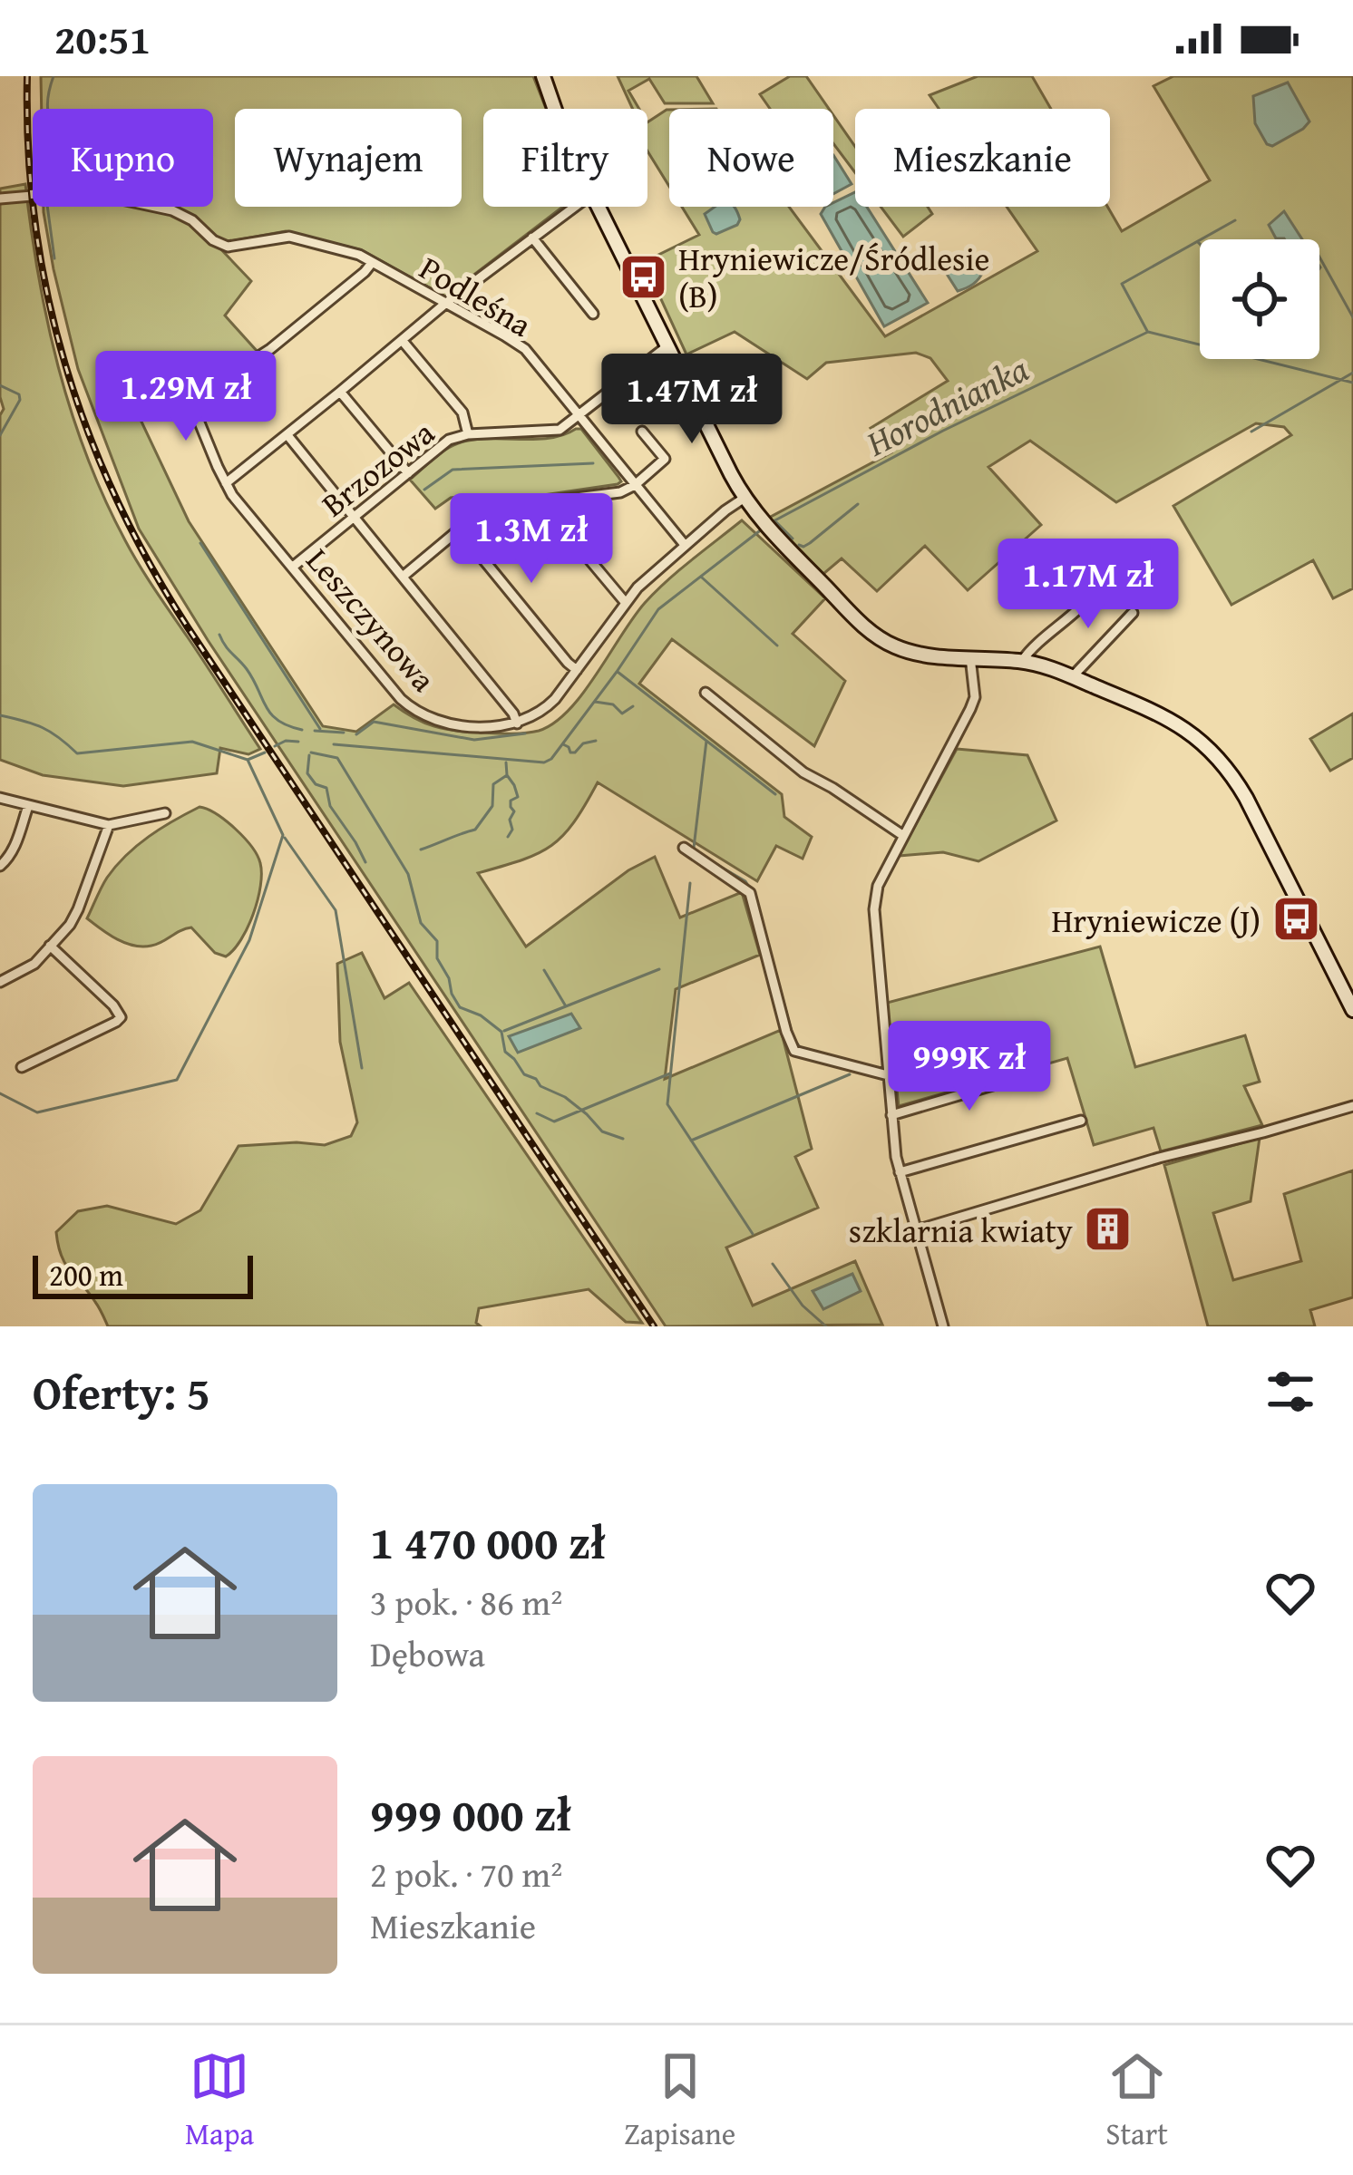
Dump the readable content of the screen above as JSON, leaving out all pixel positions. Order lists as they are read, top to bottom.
{
  "streets": {
    "street": ["Podleśna", "Brzozowa", "Leszczynowa"]
  },
  "crossings": [
    ["Podleśna", "Brzozowa"],
    ["Brzozowa", "Leszczynowa"]
  ],
  "water": ["Horodnianka"],
  "places": {
    "bus stop": ["Hryniewicze/Śródlesie (B)", "Hryniewicze (J)"],
    "building": ["szklarnia kwiaty"]
  },
  "scale_bar": "200 m",
  "page": {
    "status": "20:51",
    "chip": [
      "Kupno",
      "Wynajem",
      "Filtry",
      "Nowe",
      "Mieszkanie"
    ],
    "price": [
      "1.29M zł",
      "1.47M zł",
      "1.3M zł",
      "1.17M zł",
      "999K zł"
    ],
    "scale": "200 m",
    "heading": "Oferty: 5",
    "list": [
      {
        "name": "1 470 000 zł",
        "note": "3 pok. · 86 m² · Dębowa"
      },
      {
        "name": "999 000 zł",
        "note": "2 pok. · 70 m² · Mieszkanie"
      }
    ],
    "tabs": ["Mapa", "Zapisane", "Start"]
  }
}
